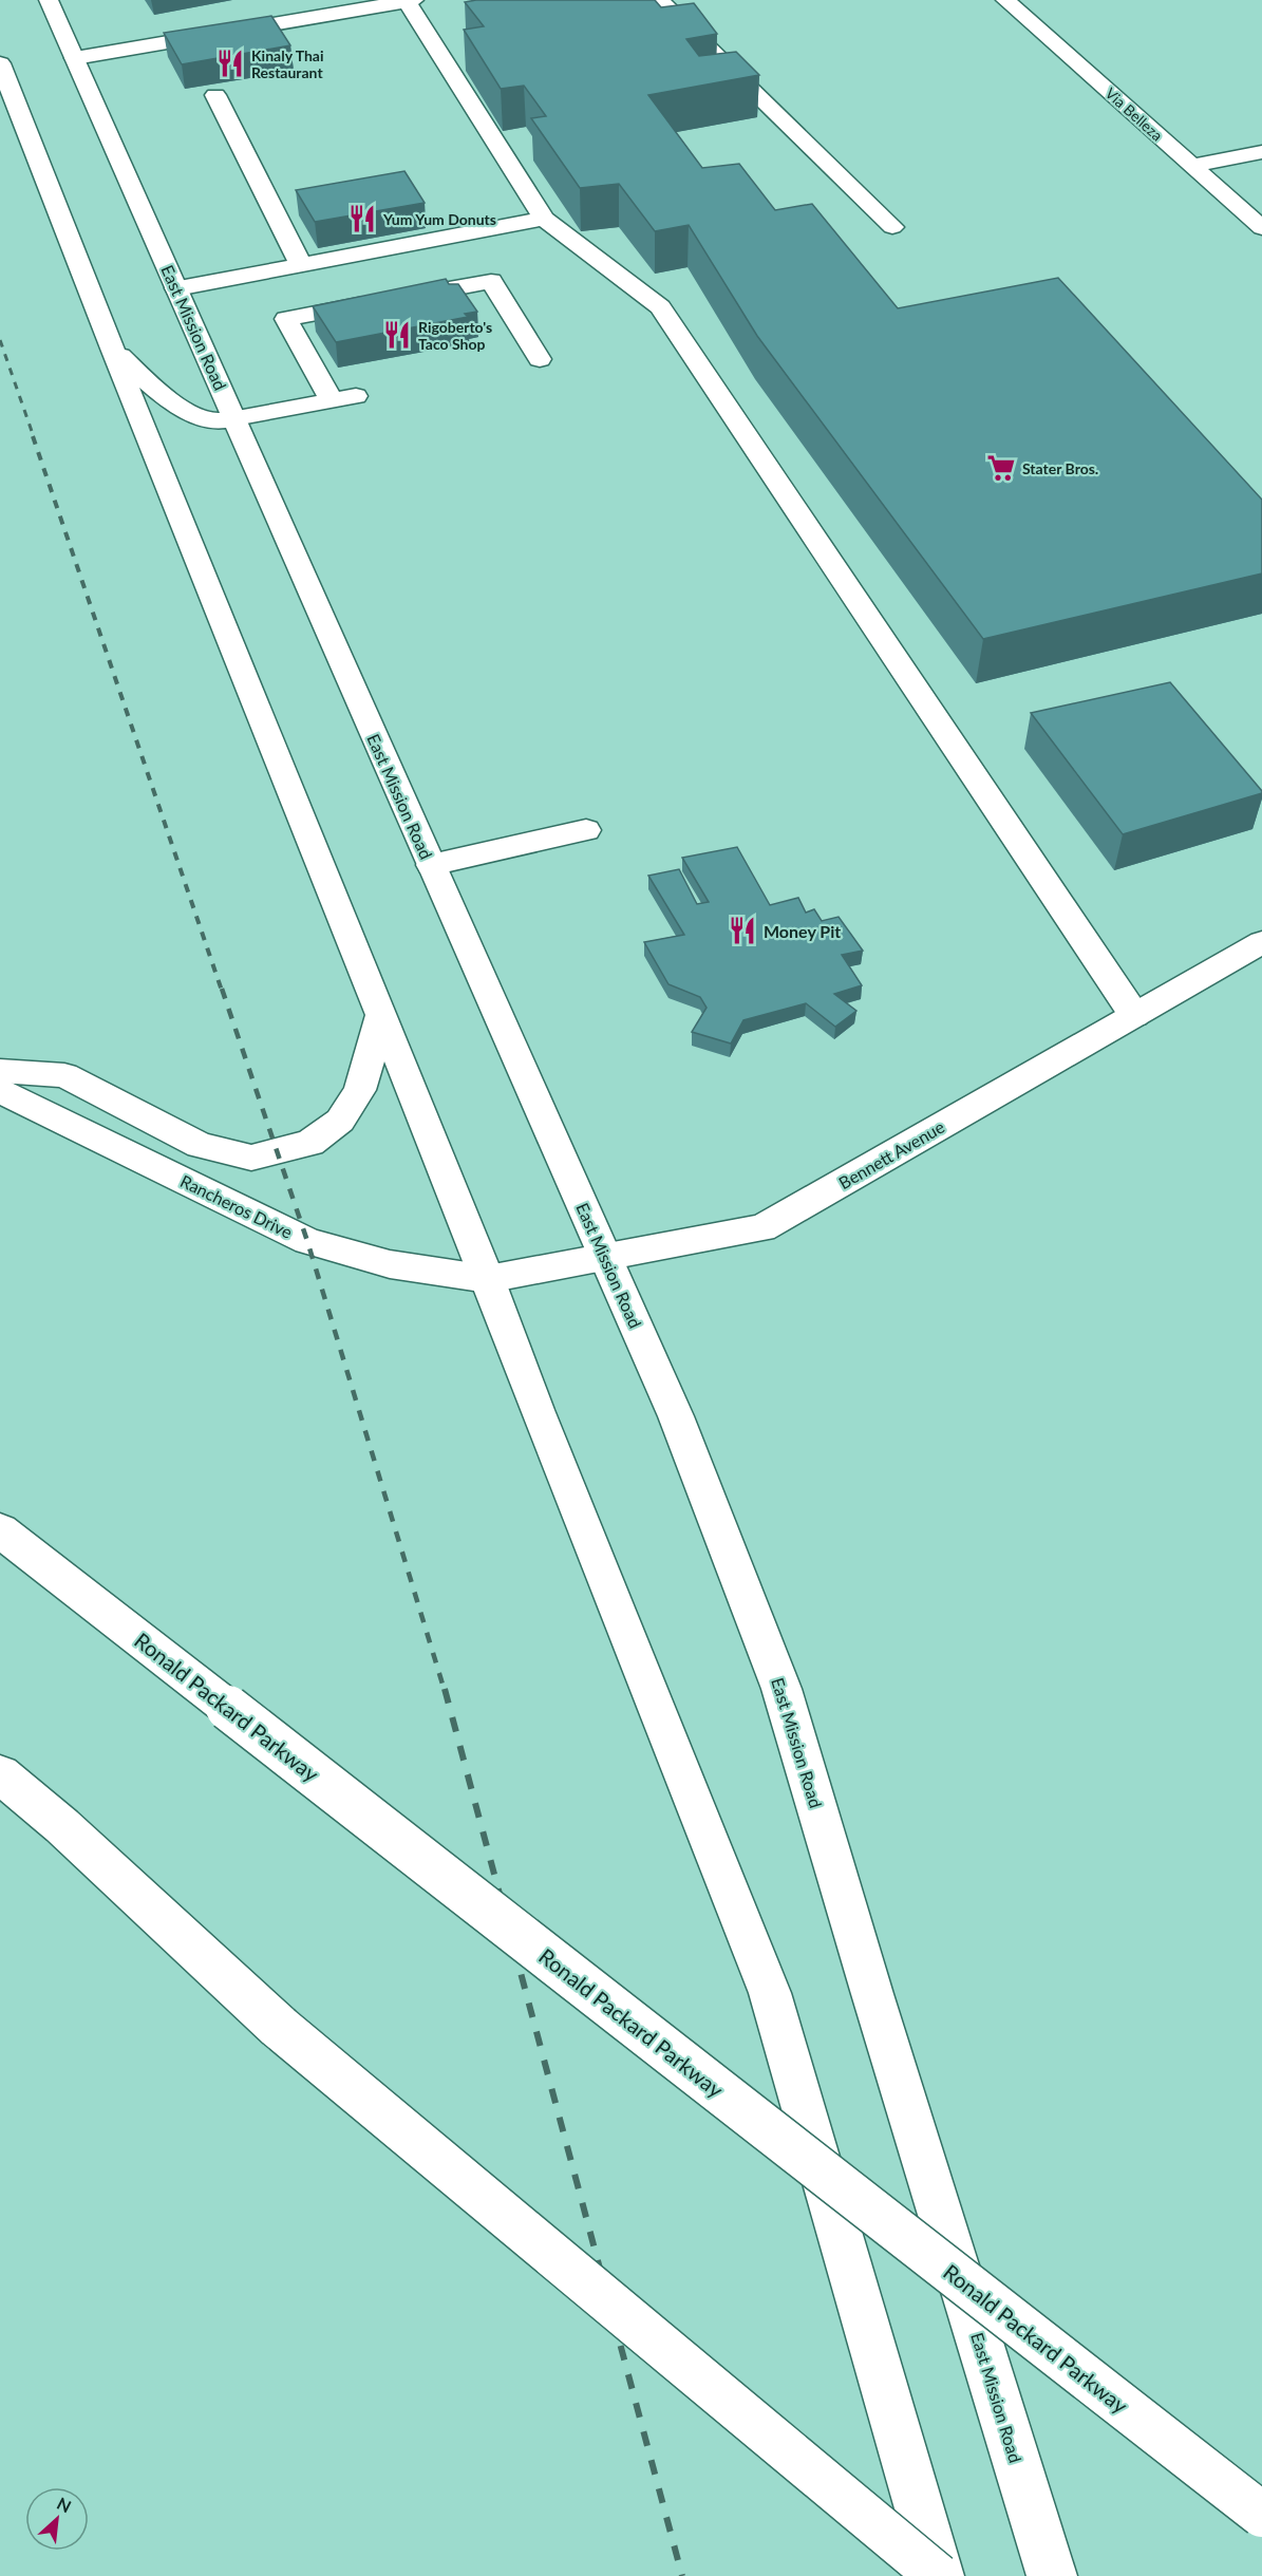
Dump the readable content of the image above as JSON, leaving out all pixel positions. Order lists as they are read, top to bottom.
{
  "streets": {
    "main road": [
      "Via Belleza",
      "East Mission Road",
      "Bennett Avenue",
      "Rancheros Drive",
      "Ronald Packard Parkway"
    ]
  },
  "crossings": [
    ["East Mission Road", "Bennett Avenue"],
    ["Bennett Avenue", "Rancheros Drive"]
  ],
  "places": {
    "restaurant": [
      "Kinaly Thai Restaurant",
      "Yum Yum Donuts",
      "Rigoberto's Taco Shop",
      "Money Pit"
    ],
    "supermarket": ["Stater Bros."]
  },
  "north": "top right"
}
